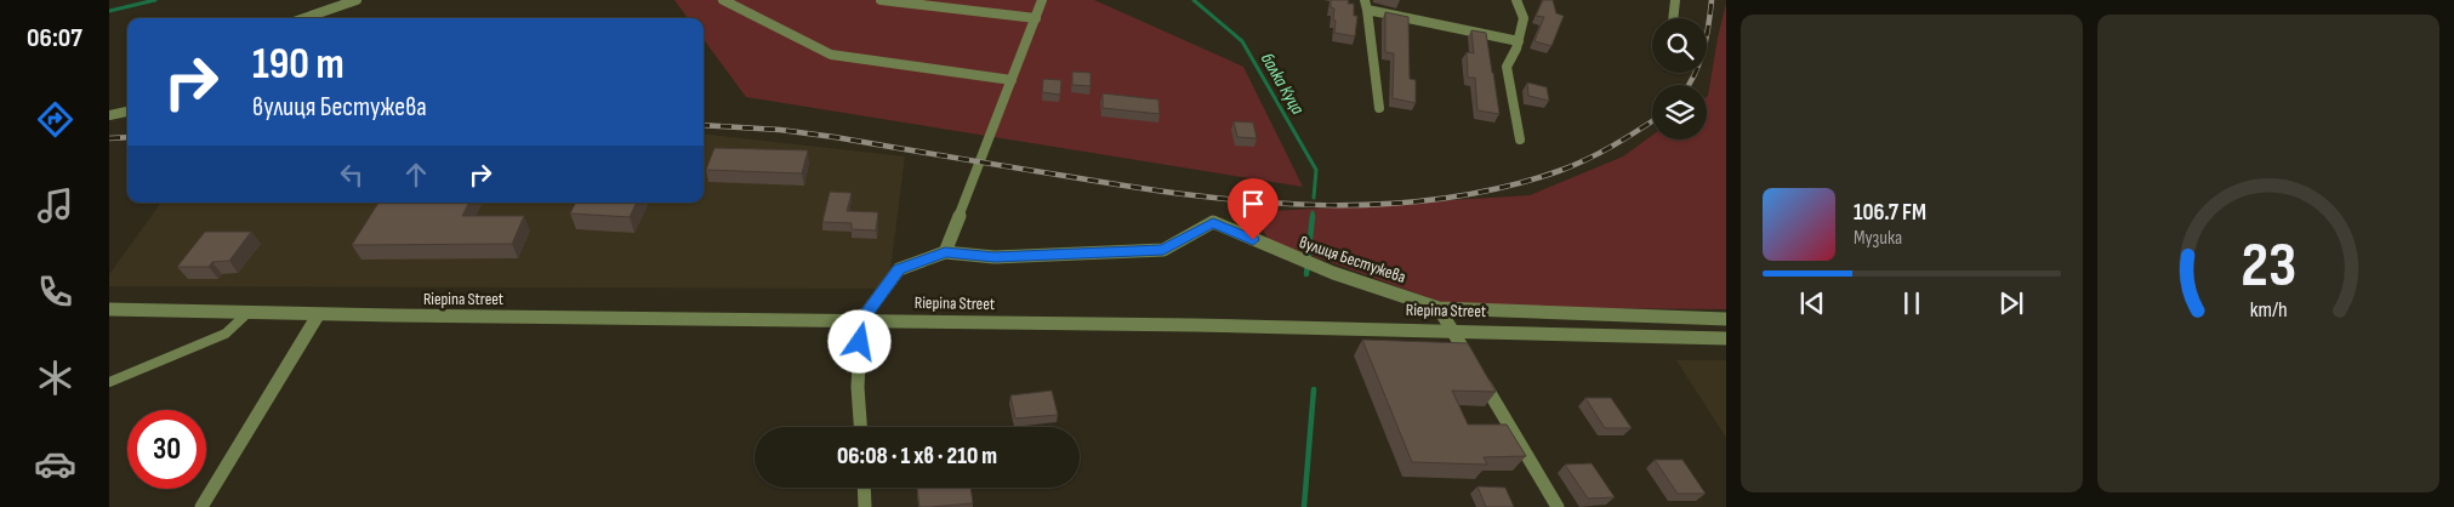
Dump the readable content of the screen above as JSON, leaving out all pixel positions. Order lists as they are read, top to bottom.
{
  "streets": {
    "street": ["вулиця Бестужева", "Riepina Street"]
  },
  "crossings": [
    ["вулиця Бестужева", "Riepina Street"]
  ],
  "water": ["балка Куца"],
  "page": {
    "tabs": "06:07",
    "turn": ["190 m", "вулиця Бестужева"],
    "song": ["106.7 FM", "Музика"],
    "limit": "30",
    "trip": "06:08 · 1 хв · 210 m",
    "gauge": ["23", "km/h"]
  }
}
